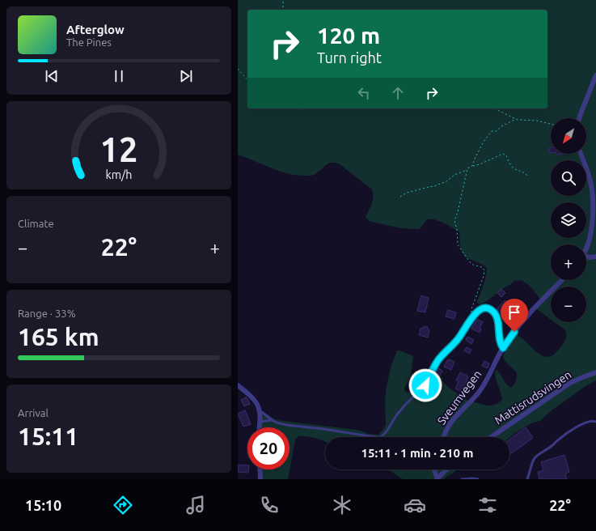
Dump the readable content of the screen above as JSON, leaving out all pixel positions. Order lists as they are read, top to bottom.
{
  "streets": {
    "street": ["Sveumvegen", "Mattisrudsvingen"]
  },
  "north": "bottom left",
  "page": {
    "turn": ["120 m", "Turn right"],
    "song": ["Afterglow", "The Pines"],
    "map_buttons": ["+", "−"],
    "tile": [
      "Climate",
      ["Range · 33%", "165 km"],
      ["Arrival", "15:11"]
    ],
    "heat": ["−", "22°", "+"],
    "limit": "20",
    "trip": "15:11 · 1 min · 210 m",
    "tabs": ["15:10", "22°"],
    "gauge": ["12", "km/h"]
  }
}
